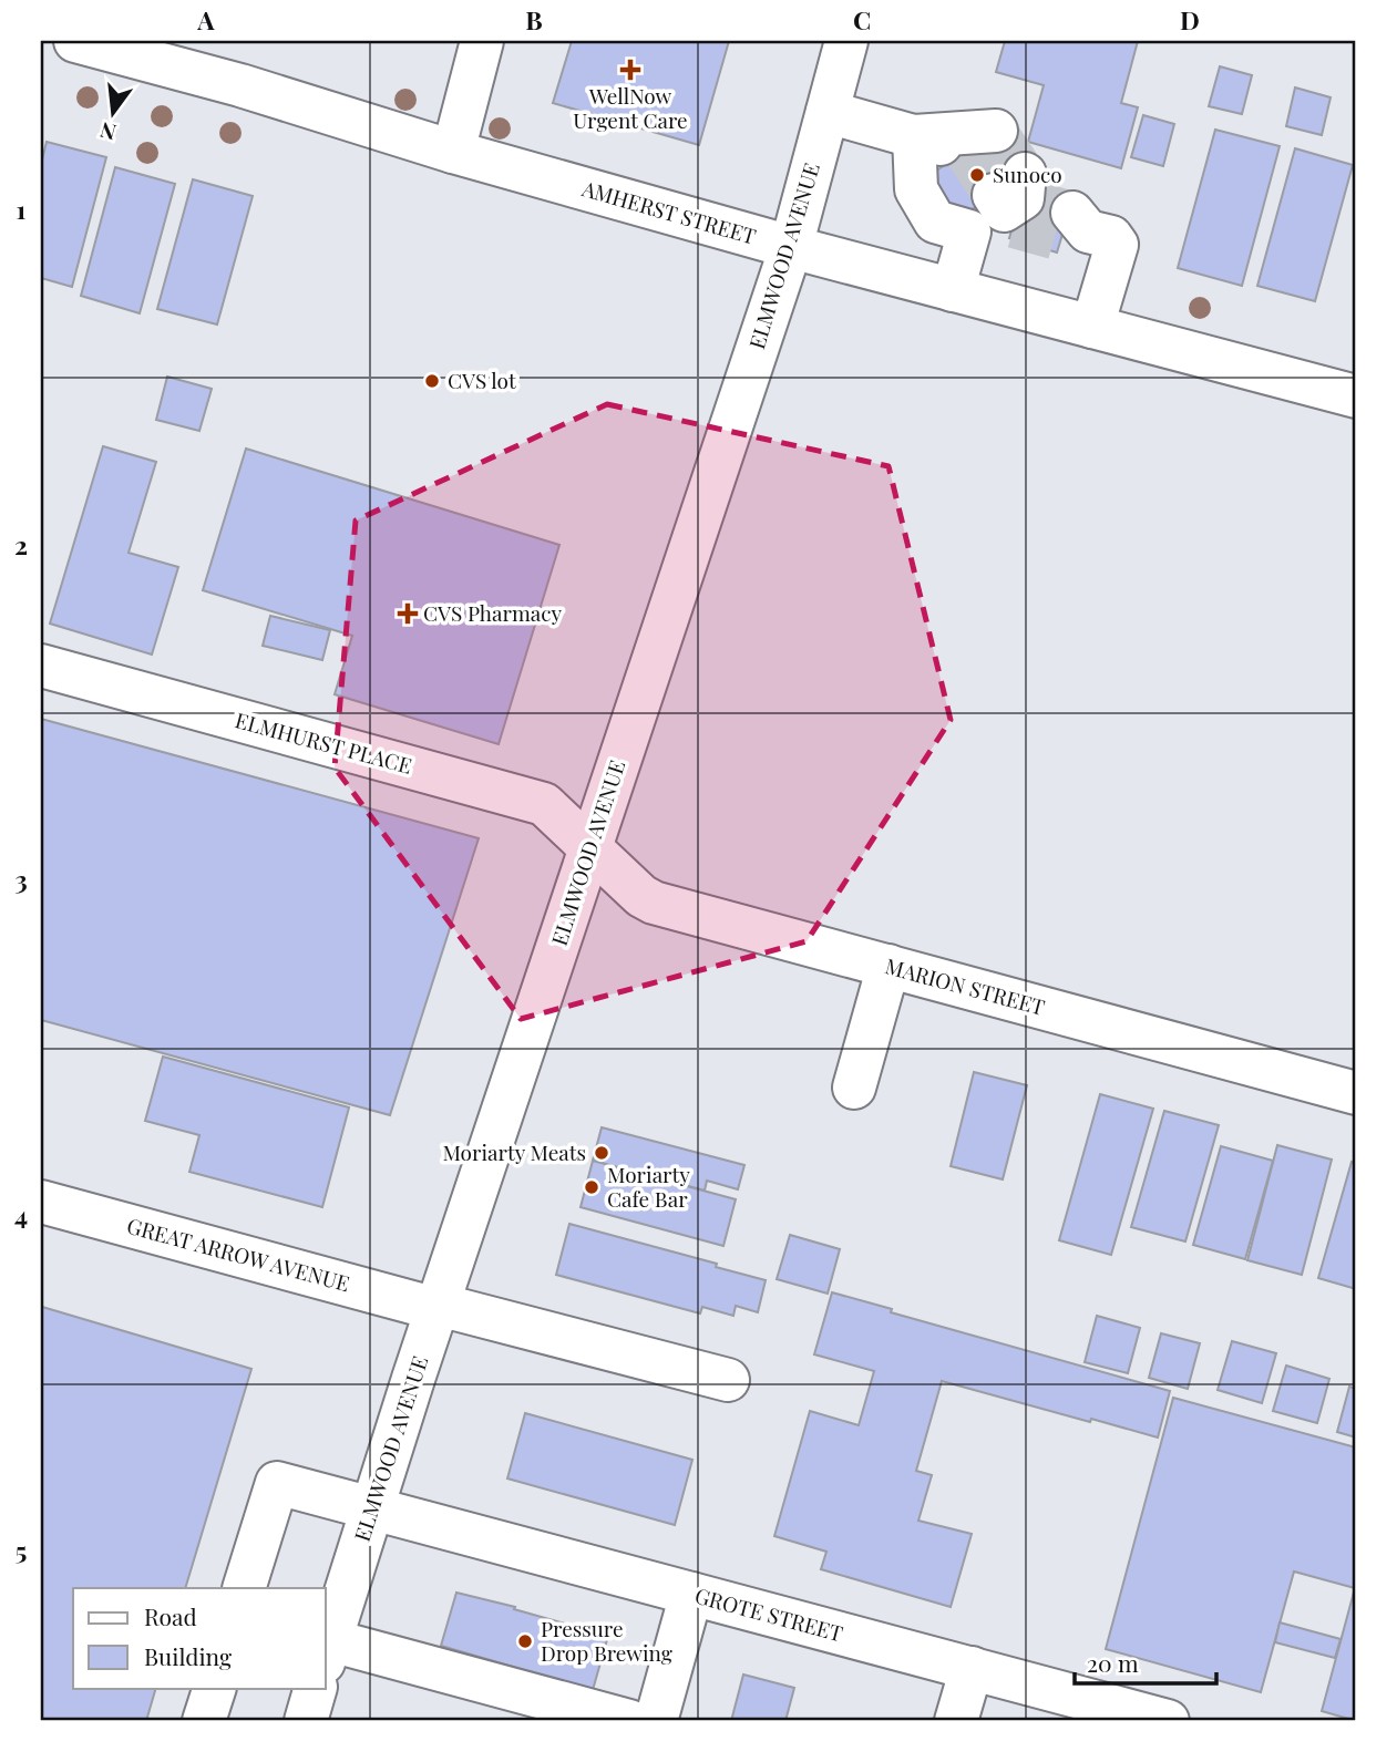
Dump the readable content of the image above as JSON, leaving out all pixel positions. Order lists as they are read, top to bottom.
{
  "streets": {
    "street": [
      "AMHERST STREET",
      "ELMWOOD AVENUE",
      "ELMHURST PLACE",
      "MARION STREET",
      "GREAT ARROW AVENUE",
      "GROTE STREET"
    ]
  },
  "crossings": [
    ["AMHERST STREET", "ELMWOOD AVENUE"],
    ["ELMWOOD AVENUE", "ELMHURST PLACE"],
    ["ELMWOOD AVENUE", "MARION STREET"],
    ["ELMWOOD AVENUE", "GREAT ARROW AVENUE"],
    ["ELMWOOD AVENUE", "GROTE STREET"],
    ["ELMHURST PLACE", "MARION STREET"]
  ],
  "places": {
    "health": ["WellNow Urgent Care", "CVS Pharmacy"],
    "other": [
      "Sunoco",
      "CVS lot",
      "Moriarty Meats",
      "Moriarty Cafe Bar",
      "Pressure Drop Brewing"
    ]
  },
  "legend": ["Road", "Building"],
  "scale_bar": "20 m",
  "north": "bottom",
  "grid": {
    "columns": [
      "A",
      "B",
      "C",
      "D"
    ],
    "rows": [
      "1",
      "2",
      "3",
      "4",
      "5"
    ]
  }
}
